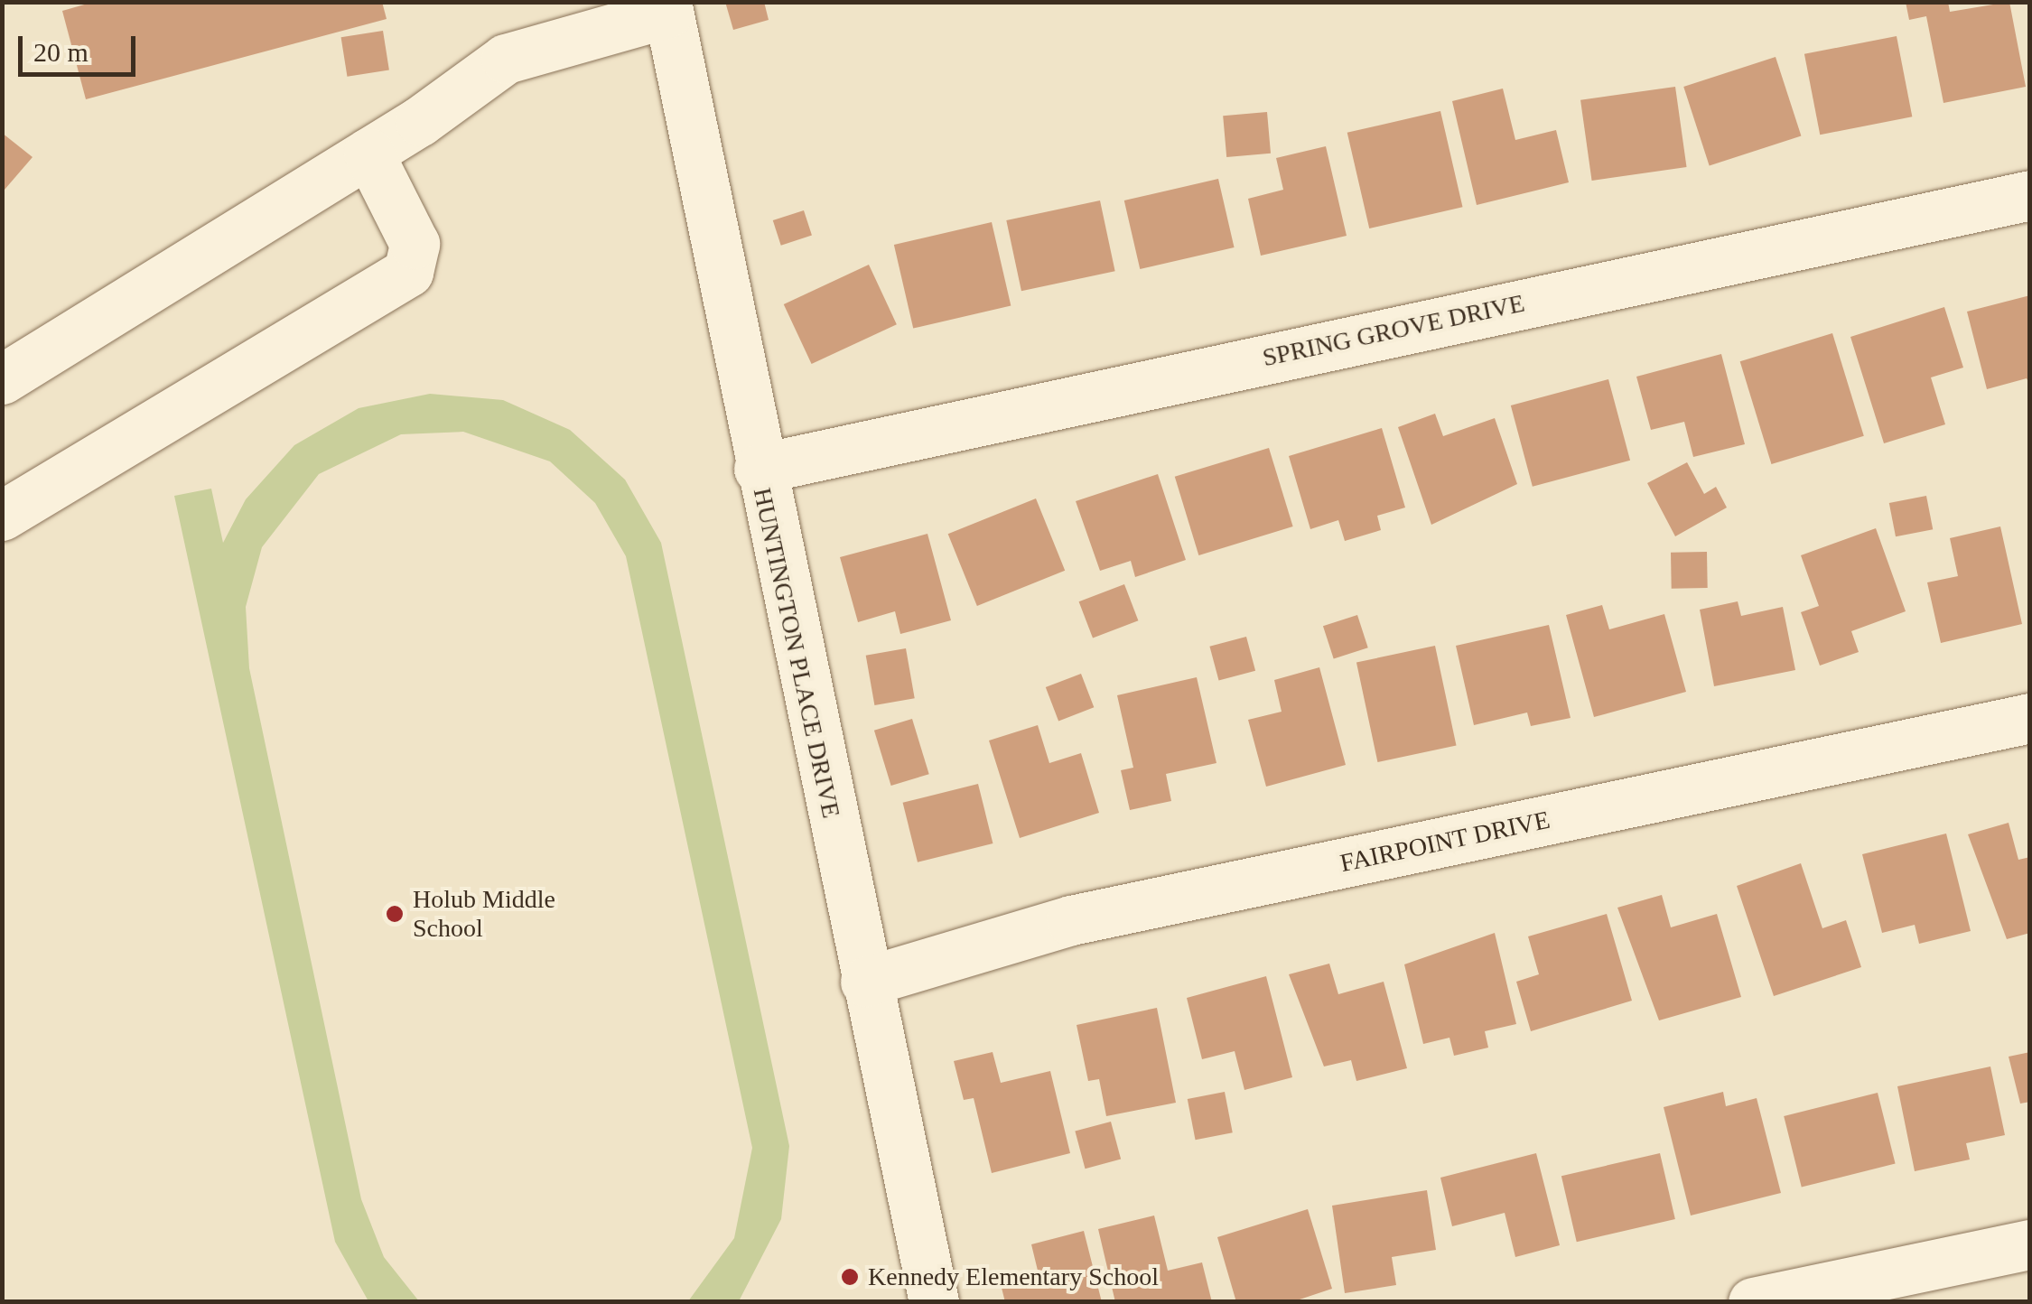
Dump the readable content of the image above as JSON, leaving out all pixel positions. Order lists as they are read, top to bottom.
{
  "streets": {
    "street": ["SPRING GROVE DRIVE", "HUNTINGTON PLACE DRIVE", "FAIRPOINT DRIVE"]
  },
  "crossings": [
    ["SPRING GROVE DRIVE", "HUNTINGTON PLACE DRIVE"],
    ["HUNTINGTON PLACE DRIVE", "FAIRPOINT DRIVE"]
  ],
  "places": ["Holub Middle School", "Kennedy Elementary School"],
  "scale_bar": "20 m"
}
